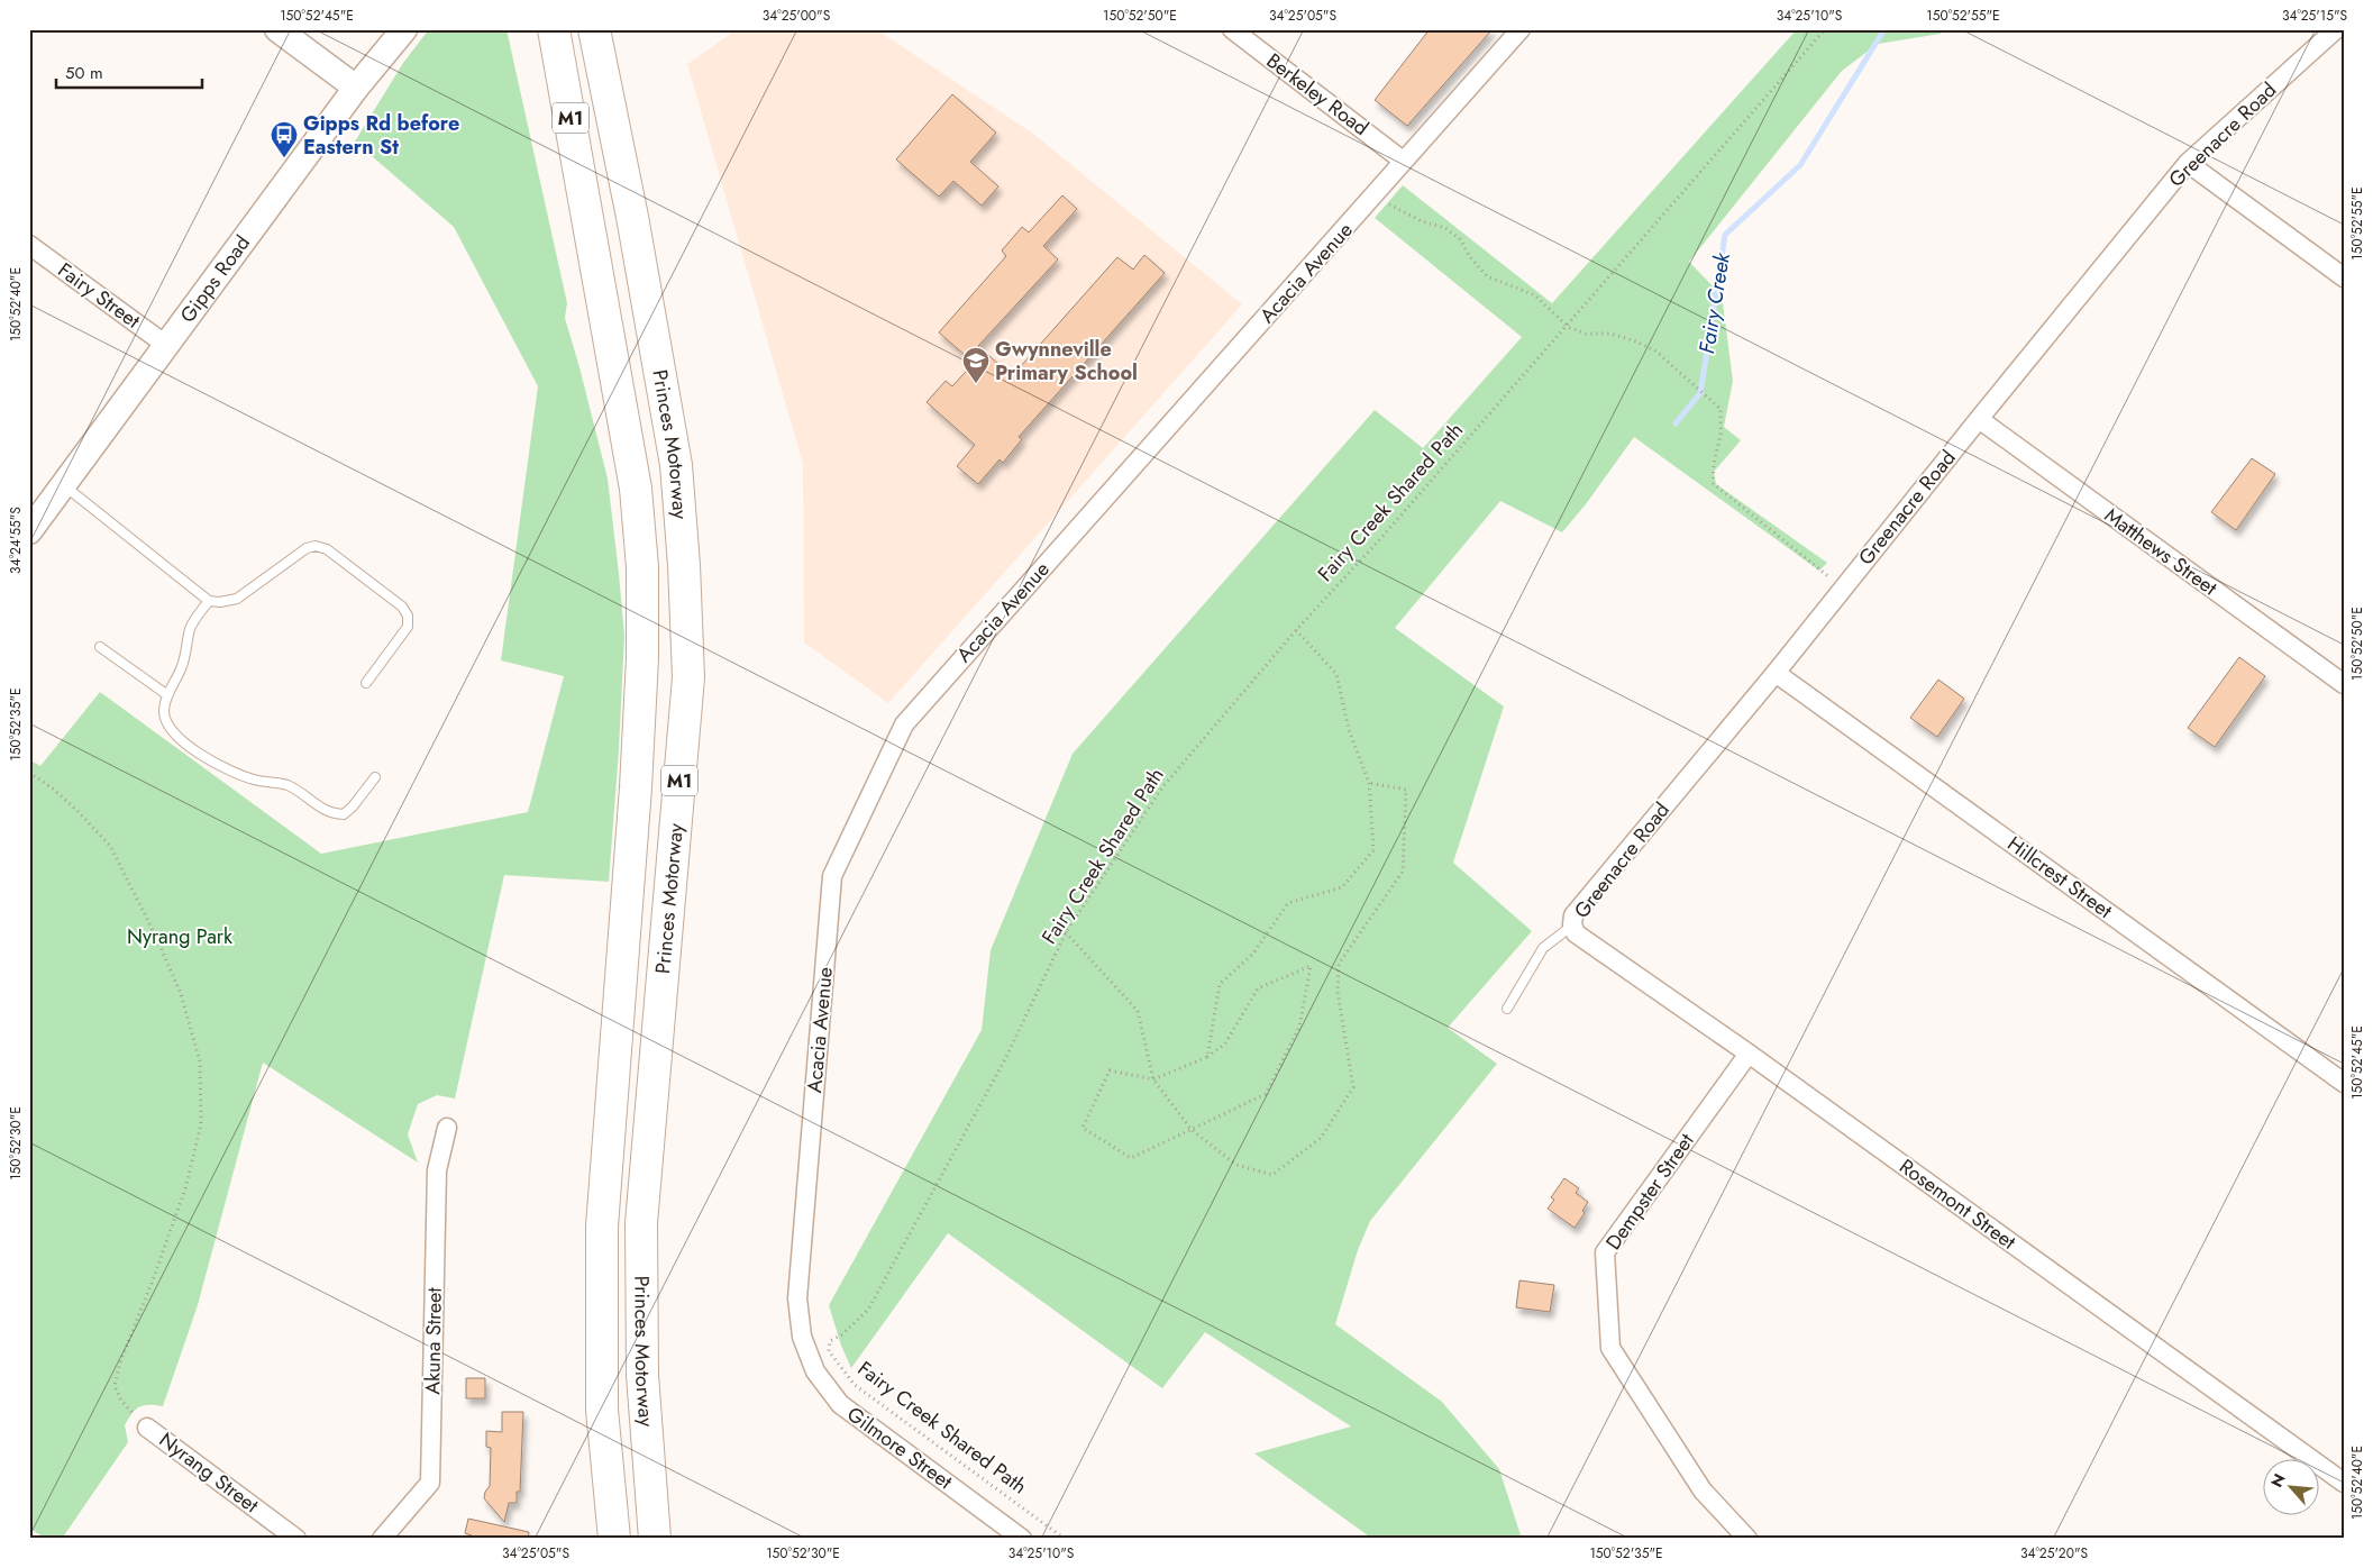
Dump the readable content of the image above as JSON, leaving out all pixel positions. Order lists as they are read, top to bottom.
{
  "streets": {
    "highway": ["M1", "Princes Motorway"],
    "main road": ["Gipps Road"],
    "street": [
      "Berkeley Road",
      "Greenacre Road",
      "Acacia Avenue",
      "Fairy Street",
      "Matthews Street",
      "Hillcrest Street",
      "Dempster Street",
      "Rosemont Street",
      "Akuna Street",
      "Gilmore Street",
      "Nyrang Street"
    ],
    "path": ["Fairy Creek Shared Path"]
  },
  "crossings": [
    ["Berkeley Road", "Acacia Avenue"],
    ["Greenacre Road", "Matthews Street"],
    ["Greenacre Road", "Hillcrest Street"],
    ["Greenacre Road", "Rosemont Street"],
    ["Acacia Avenue", "Gilmore Street"],
    ["Gipps Road", "Fairy Street"],
    ["Dempster Street", "Rosemont Street"]
  ],
  "water": ["Fairy Creek"],
  "parks": ["Nyrang Park"],
  "places": {
    "bus stop": ["Gipps Rd before Eastern St"],
    "school or university": ["Gwynneville Primary School"]
  },
  "scale_bar": "50 m",
  "north": "top left",
  "coordinates": [
    "150°52'45\"E",
    "34°25'00\"S",
    "150°52'50\"E",
    "34°25'05\"S",
    "34°25'10\"S",
    "150°52'55\"E",
    "34°25'15\"S",
    "150°52'40\"E",
    "34°24'55\"S",
    "150°52'35\"E",
    "150°52'30\"E",
    "34°25'20\"S"
  ]
}
